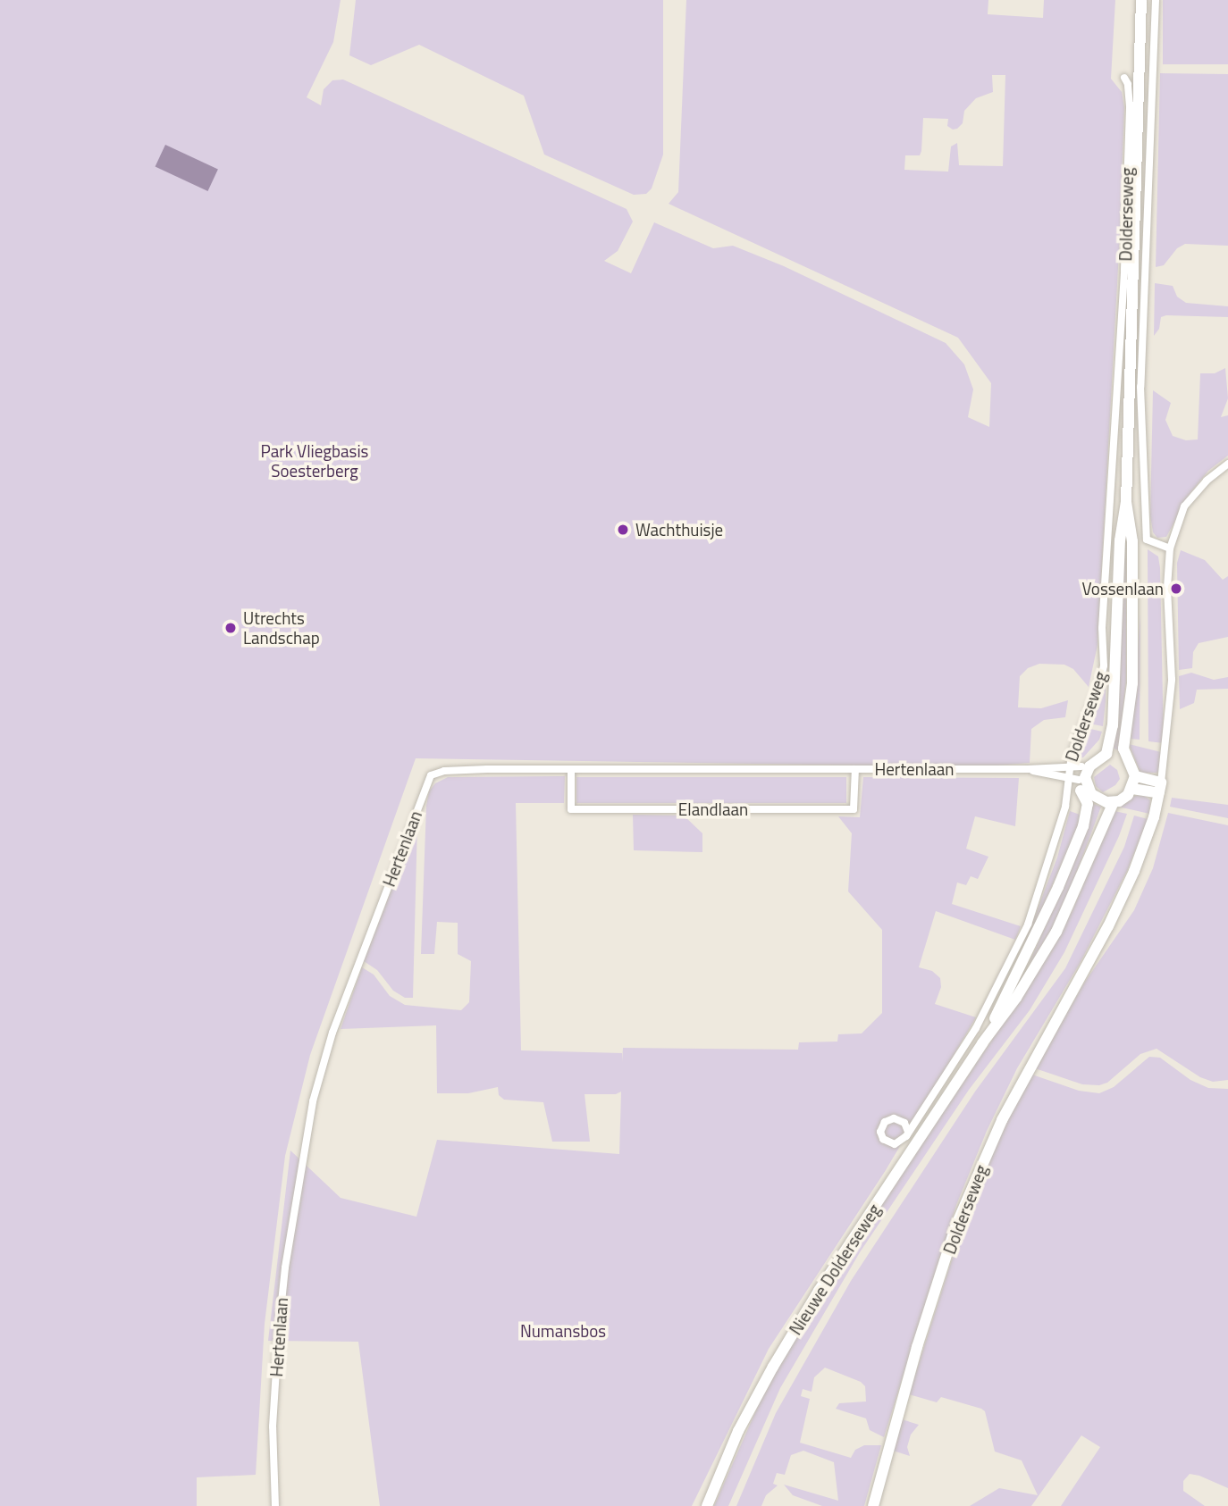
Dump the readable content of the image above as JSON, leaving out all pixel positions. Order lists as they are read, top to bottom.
{
  "streets": {
    "main road": ["Dolderseweg", "Nieuwe Dolderseweg"],
    "street": ["Hertenlaan", "Elandlaan"]
  },
  "crossings": [
    ["Dolderseweg", "Hertenlaan"],
    ["Dolderseweg", "Nieuwe Dolderseweg"],
    ["Hertenlaan", "Elandlaan"],
    ["Hertenlaan", "Nieuwe Dolderseweg"]
  ],
  "parks": ["Park Vliegbasis Soesterberg", "Numansbos"],
  "places": ["Wachthuisje", "Vossenlaan", "Utrechts Landschap"]
}
